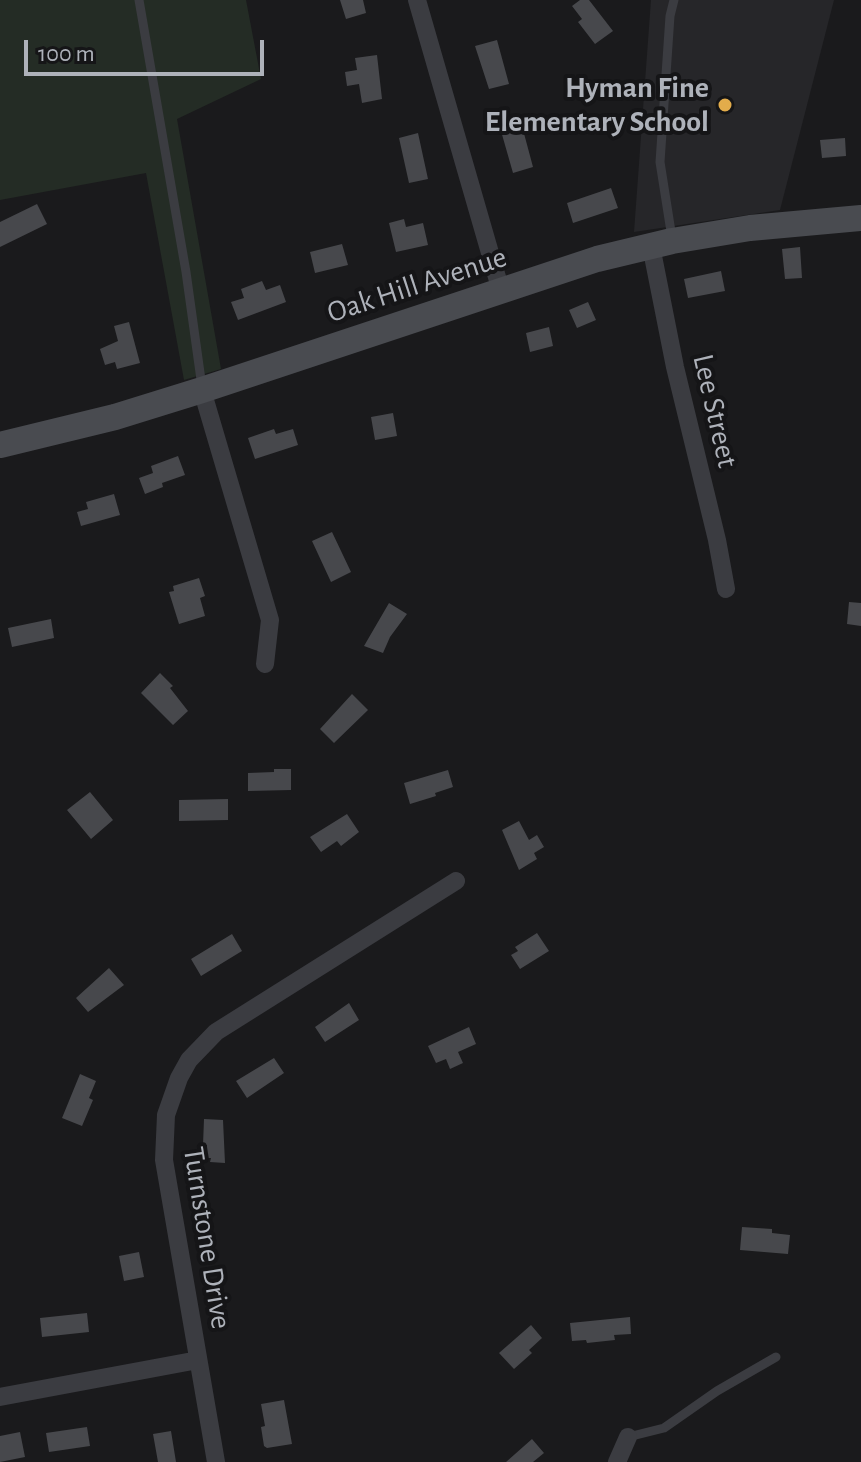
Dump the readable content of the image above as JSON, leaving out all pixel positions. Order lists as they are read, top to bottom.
{
  "streets": {
    "main road": ["Oak Hill Avenue"],
    "street": ["Lee Street", "Turnstone Drive"]
  },
  "crossings": [
    ["Oak Hill Avenue", "Lee Street"]
  ],
  "places": ["Hyman Fine Elementary School"],
  "scale_bar": "100 m"
}
